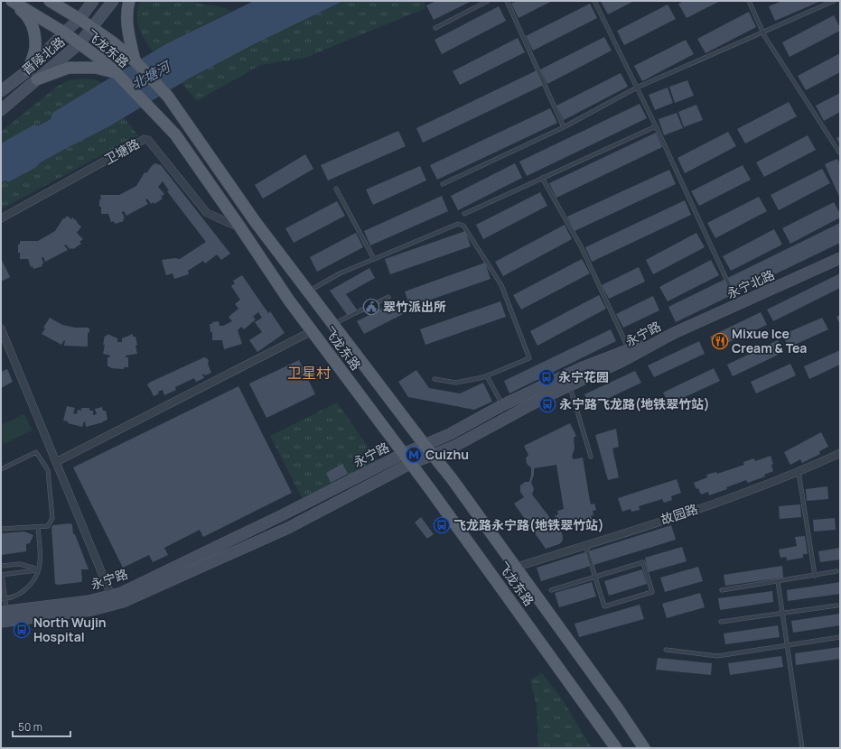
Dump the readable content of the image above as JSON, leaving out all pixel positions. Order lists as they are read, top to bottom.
{
  "streets": {
    "main road": [
      "飞龙东路",
      "晋陵北路",
      "永宁北路",
      "永宁路"
    ],
    "street": ["卫塘路", "故园路"]
  },
  "crossings": [
    ["飞龙东路", "晋陵北路"],
    ["飞龙东路", "卫塘路"],
    ["飞龙东路", "永宁路"],
    ["飞龙东路", "故园路"],
    ["永宁北路", "永宁路"]
  ],
  "districts": ["卫星村"],
  "water": ["北塘河"],
  "places": {
    "public building": ["翠竹派出所"],
    "restaurant": ["Mixue Ice Cream & Tea"],
    "bus stop": [
      "永宁花园",
      "永宁路飞龙路(地铁翠竹站)",
      "飞龙路永宁路(地铁翠竹站)",
      "North Wujin Hospital"
    ],
    "metro station": ["Cuizhu"]
  },
  "scale_bar": "50 m"
}
